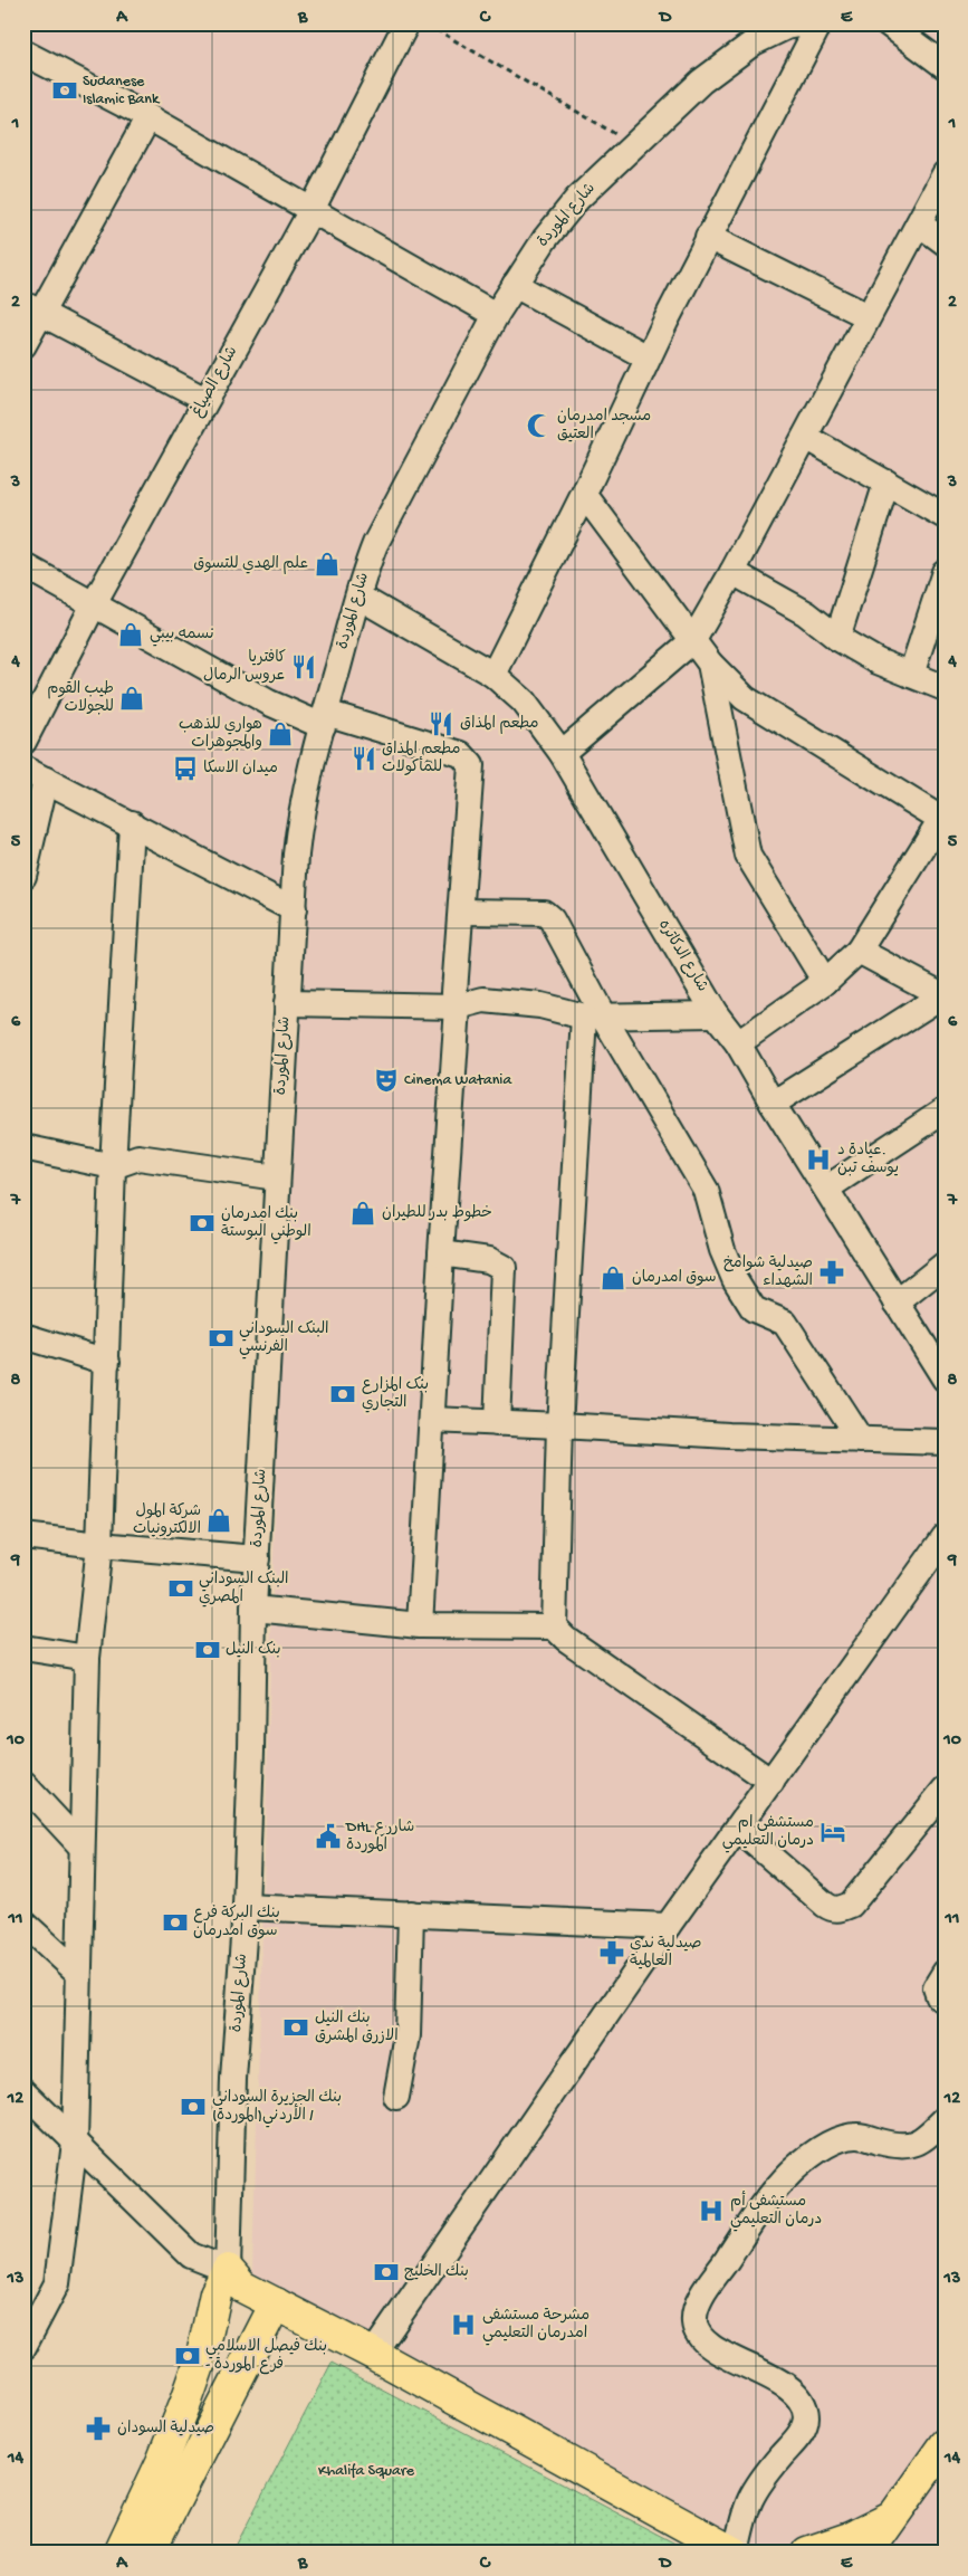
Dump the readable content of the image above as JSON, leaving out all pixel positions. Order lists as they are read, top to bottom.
{
  "streets": {
    "street": ["شارع الموردة", "شارع الصياغ", "شارع الدكاتره"]
  },
  "crossings": [
    ["شارع الموردة", "شارع الدكاتره"]
  ],
  "parks": ["Khalifa Square"],
  "places": {
    "bank": [
      "Sudanese Islamic Bank",
      "بنك امدرمان الوطني البوستة",
      "البنک السوداني الفرنسي",
      "بنک المزارع التجاري",
      "البنک السوداني المصري",
      "بنک النيل",
      "بنك البركة فرع سوق امدرمان",
      "بنك النيل الازرق المشرق",
      "بنك الجزيرة السوداني الأردني(الموردة) /",
      "بنك الخليج",
      "بنك فيصل الاسلامي - فرع الموردة"
    ],
    "mosque": ["مسجد امدرمان العتيق"],
    "shop": [
      "علم الهدي للتسوق",
      "نسمه بيبي",
      "طيب القوم للجولات",
      "هواري للذهب والمجوهرات",
      "خطوط بدر للطيران",
      "سوق امدرمان",
      "شركة المول الالكترونيات"
    ],
    "restaurant": ["كافتريا عروس الرمال", "مطعم المذاق", "مطعم المذاق للمأكولات"],
    "bus stop": ["ميدان الاسكا"],
    "theatre": ["Cinema Watania"],
    "hospital": ["عيادة د. يوسف تبن", "مستشفى أم درمان التعليمي", "مشرحة مستشفى امدرمان التعليمي"],
    "pharmacy": ["صيدلية شوامخ الشهداء", "صيدلية ندي العالمية", "صيدلية السودان"],
    "hotel": ["مستشفى ام درمان التعليمي"],
    "public building": ["DHL شاررع الموردة"]
  },
  "grid": {
    "columns": [
      "A",
      "B",
      "C",
      "D",
      "E"
    ],
    "rows": [
      "1",
      "2",
      "3",
      "4",
      "5",
      "6",
      "7",
      "8",
      "9",
      "10",
      "11",
      "12",
      "13",
      "14"
    ]
  }
}
